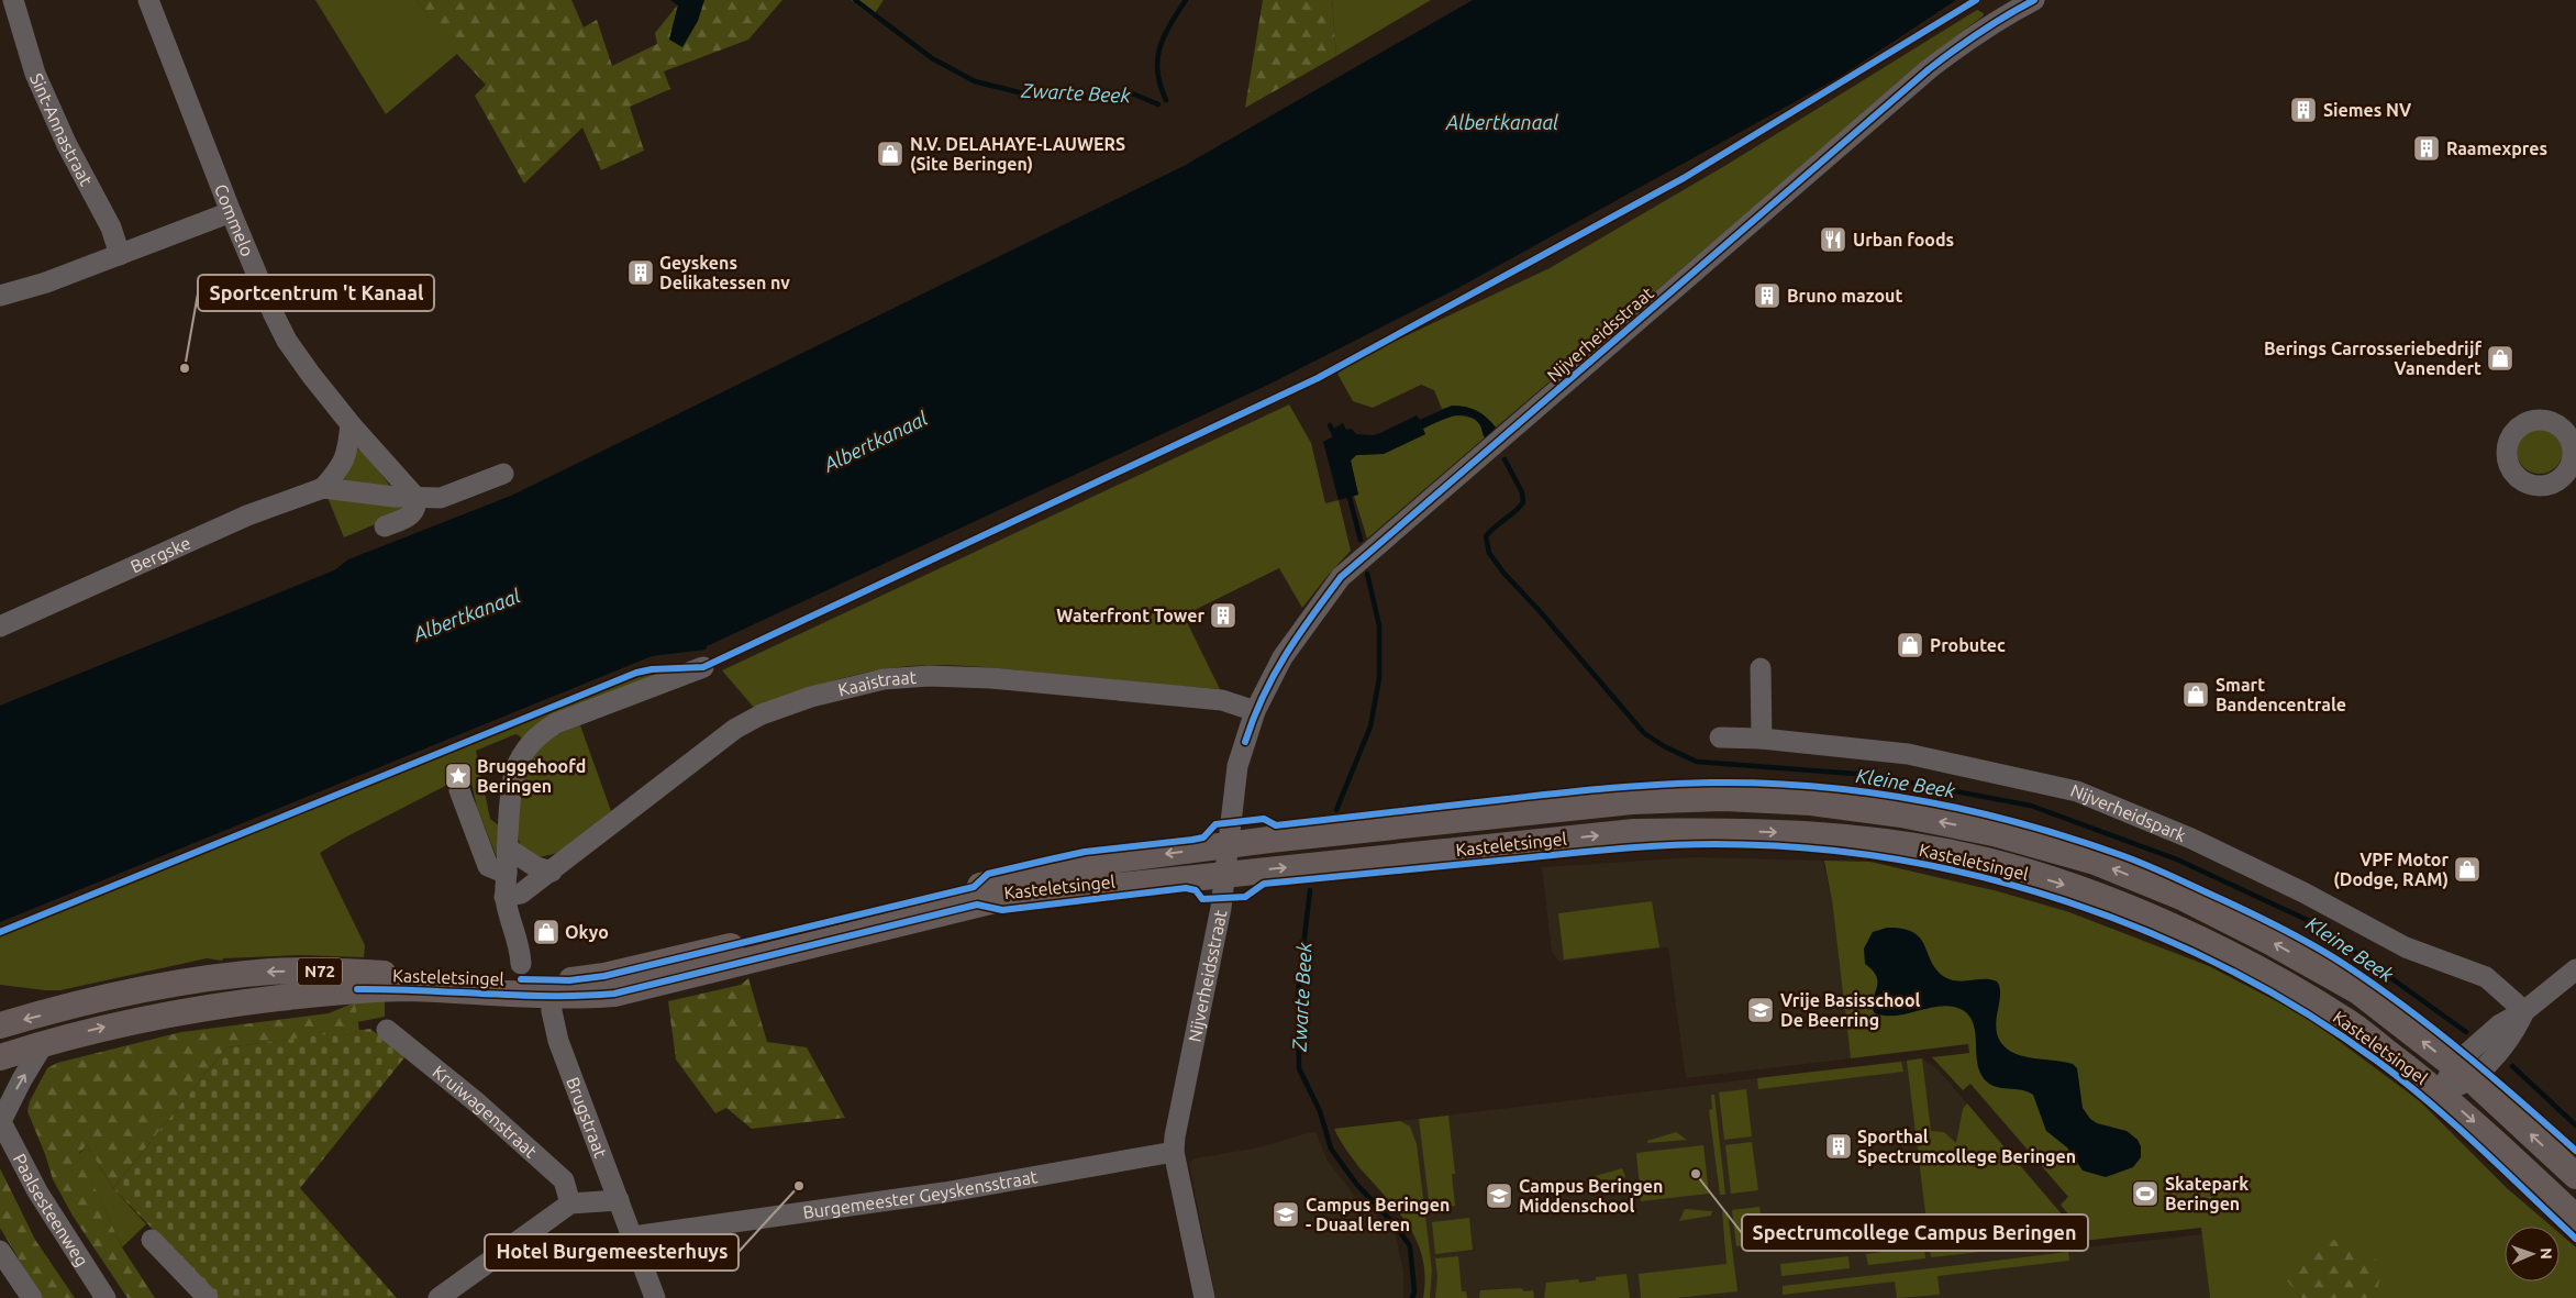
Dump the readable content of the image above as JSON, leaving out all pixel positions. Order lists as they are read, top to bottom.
{
  "streets": {
    "main road": ["Kasteletsingel", "N72"],
    "street": [
      "Sint-Annastraat",
      "Commelo",
      "Nijverheidsstraat",
      "Bergske",
      "Kaaistraat",
      "Nijverheidspark",
      "Kruiwagenstraat",
      "Brugstraat",
      "Burgemeester Geyskensstraat",
      "Paalsesteenweg"
    ]
  },
  "crossings": [
    ["Nijverheidsstraat", "Kaaistraat"],
    ["Nijverheidsstraat", "Kasteletsingel"],
    ["Nijverheidsstraat", "Burgemeester Geyskensstraat"],
    ["Kasteletsingel", "Brugstraat"],
    ["Brugstraat", "Burgemeester Geyskensstraat"]
  ],
  "water": ["Zwarte Beek", "Albertkanaal", "Kleine Beek"],
  "places": {
    "building": [
      "Siemes NV",
      "Raamexpres",
      "Geyskens Delikatessen nv",
      "Bruno mazout",
      "Waterfront Tower",
      "Sporthal Spectrumcollege Beringen"
    ],
    "shop": [
      "N.V. DELAHAYE-LAUWERS (Site Beringen)",
      "Berings Carrosseriebedrijf Vanendert",
      "Probutec",
      "Smart Bandencentrale",
      "VPF Motor (Dodge, RAM)",
      "Okyo"
    ],
    "restaurant": ["Urban foods"],
    "other": ["Sportcentrum 't Kanaal", "Spectrumcollege Campus Beringen", "Hotel Burgemeesterhuys"],
    "place": ["Bruggehoofd Beringen"],
    "school or university": ["Vrije Basisschool De Beerring", "Campus Beringen Middenschool", "Campus Beringen - Duaal leren"],
    "sports": ["Skatepark Beringen"]
  },
  "north": "right"
}
